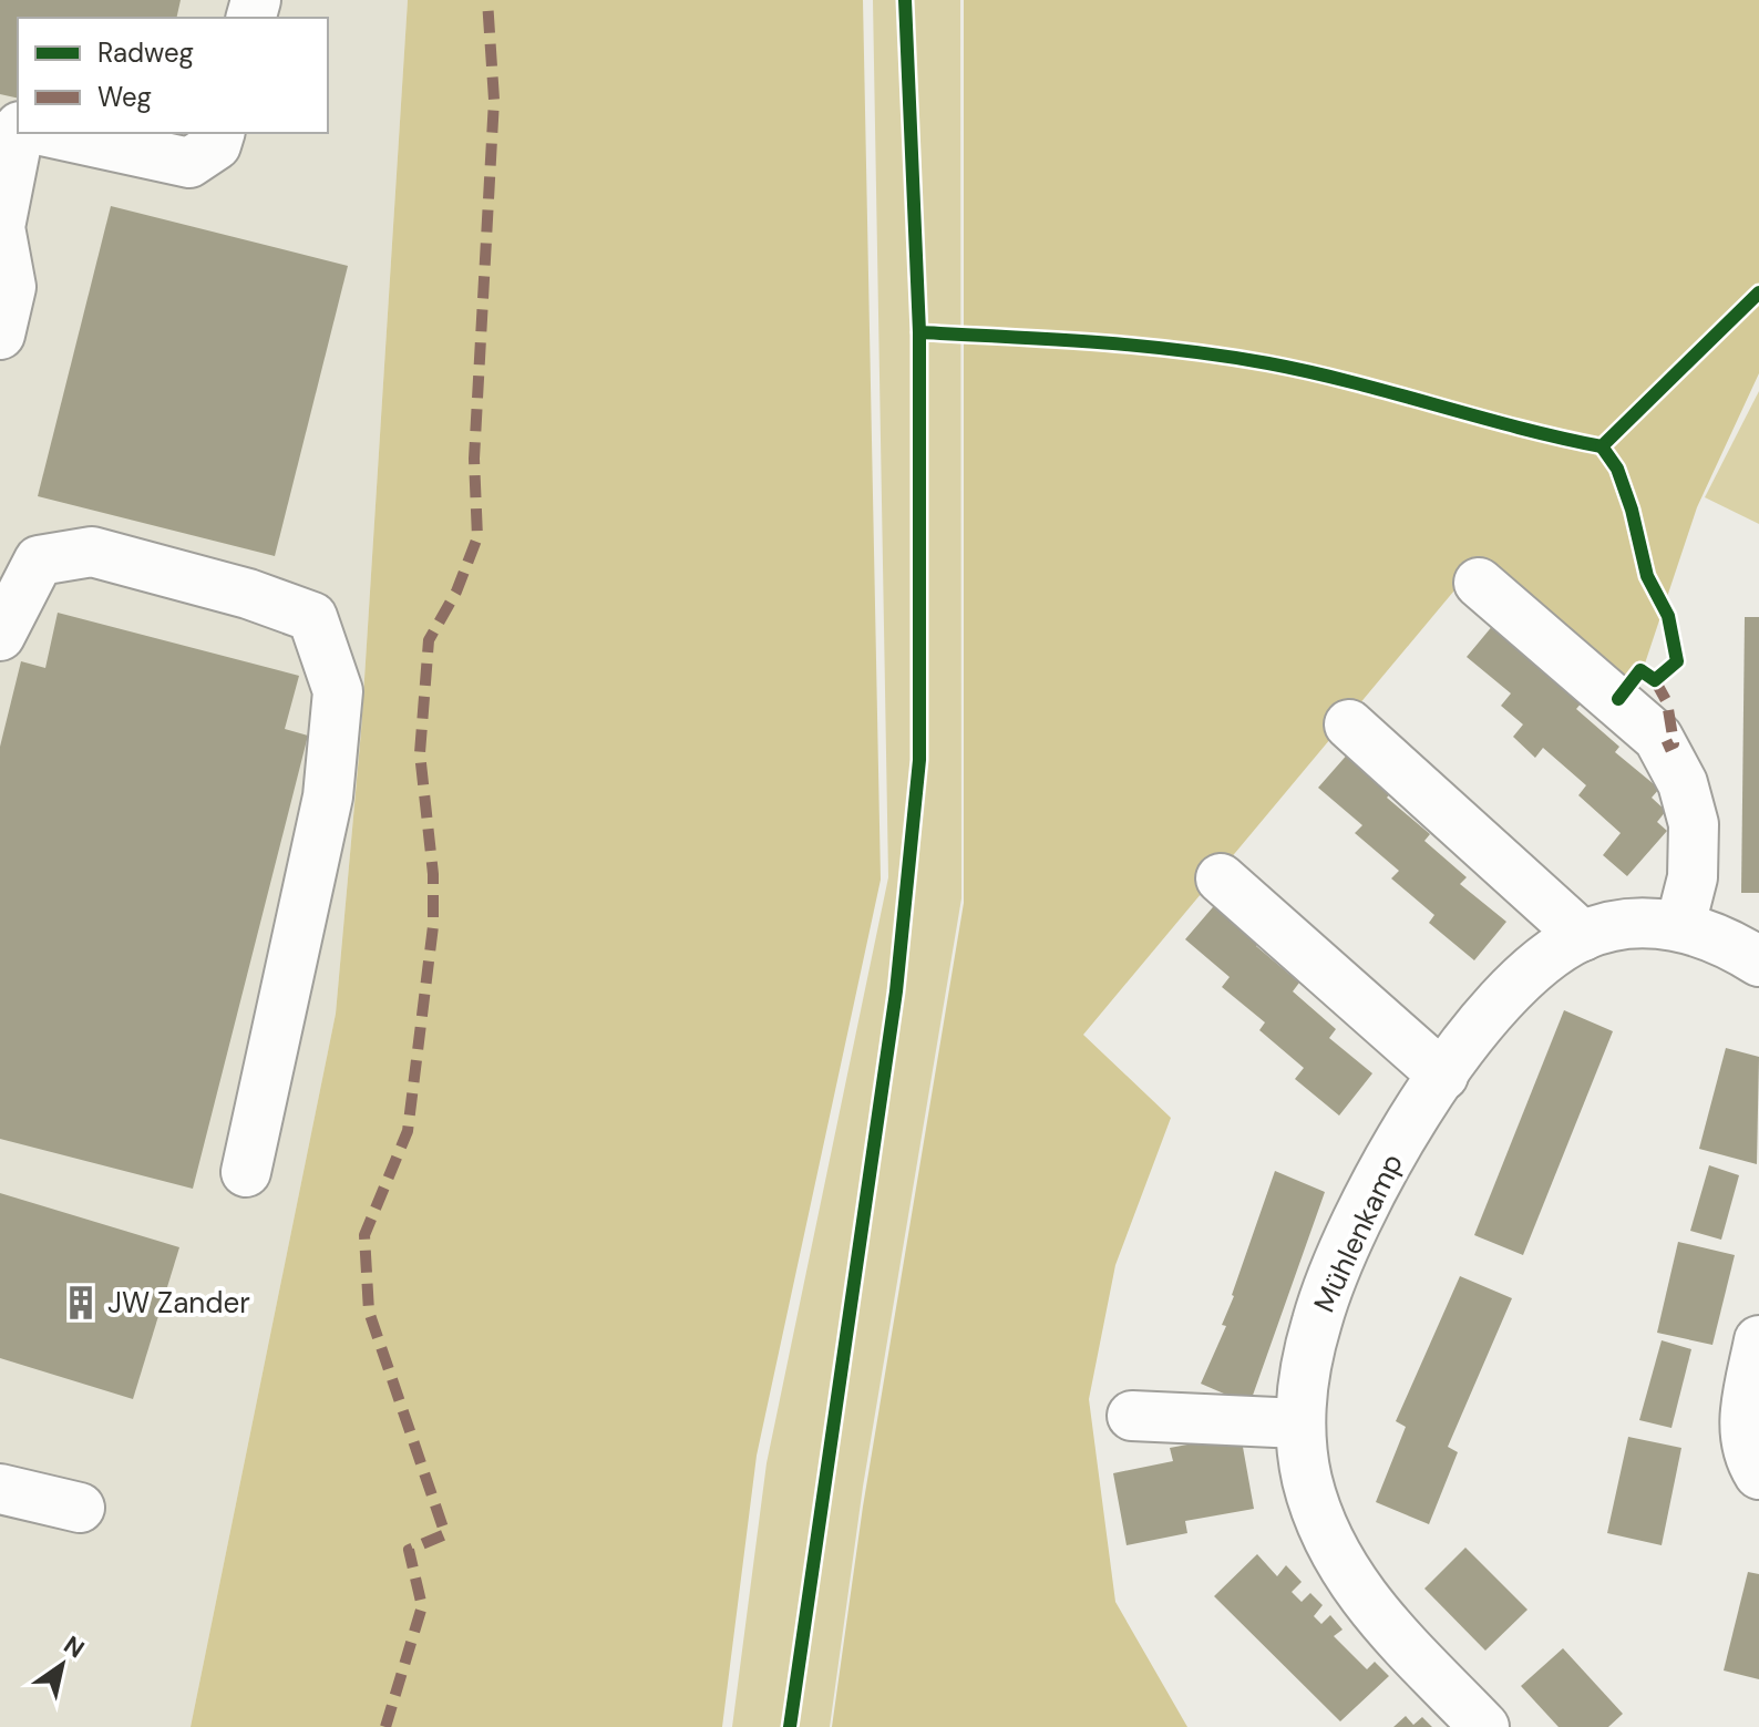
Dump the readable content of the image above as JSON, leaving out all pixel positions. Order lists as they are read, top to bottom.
{
  "streets": {
    "street": ["Mühlenkamp"]
  },
  "places": {
    "building": ["JW Zander"]
  },
  "legend": ["Radweg", "Weg"],
  "north": "top right"
}
